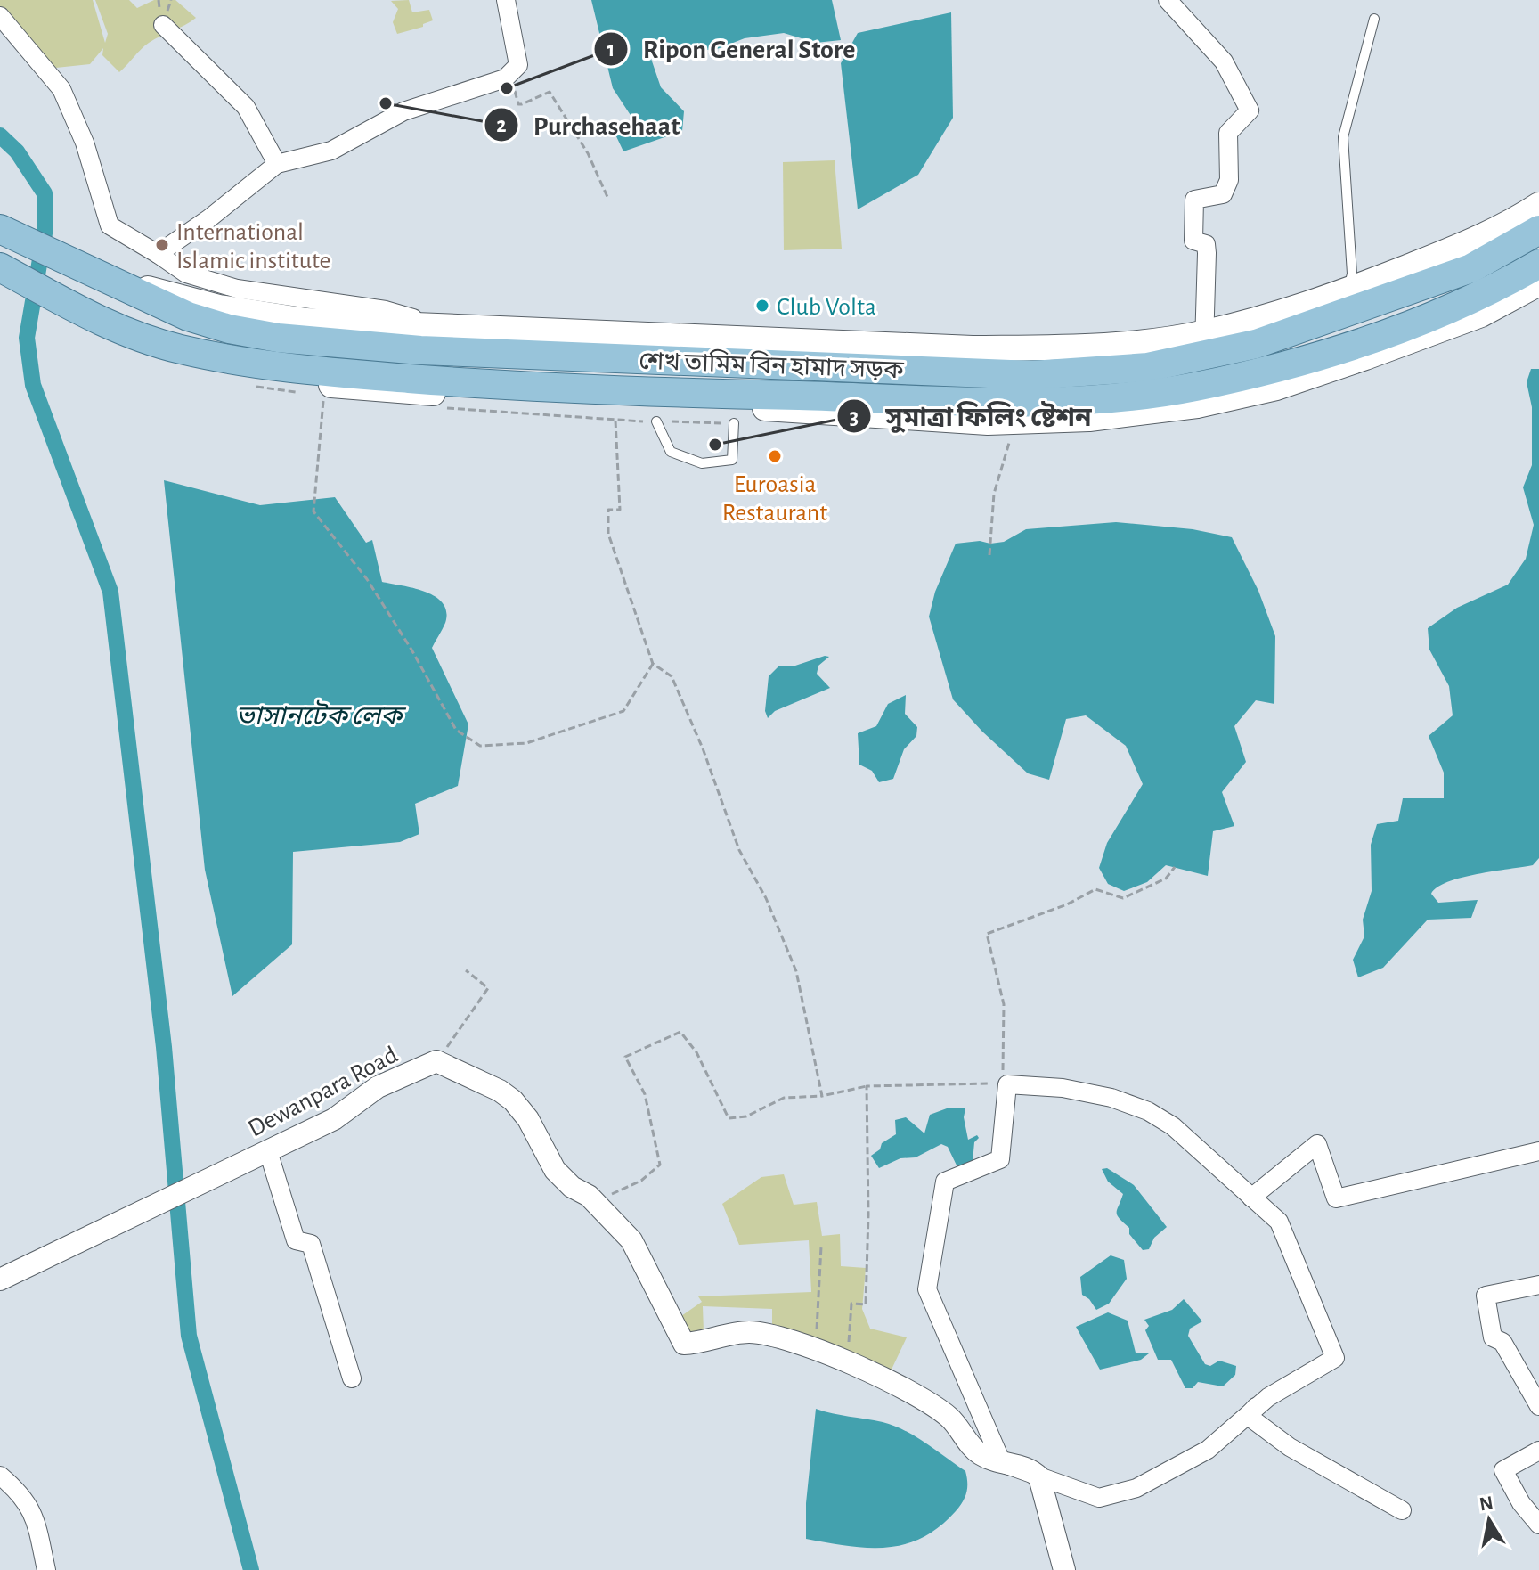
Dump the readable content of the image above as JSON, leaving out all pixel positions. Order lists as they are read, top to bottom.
{
  "streets": {
    "main road": ["শেখ তামিম বিন হামাদ সড়ক"],
    "street": ["Dewanpara Road"]
  },
  "water": ["ভাসানটেক লেক"],
  "places": [
    "Ripon General Store",
    "Purchasehaat",
    "International Islamic institute",
    "Club Volta",
    "সুমাত্রা ফিলিং ষ্টেশন",
    "Euroasia Restaurant"
  ],
  "north": "top"
}
